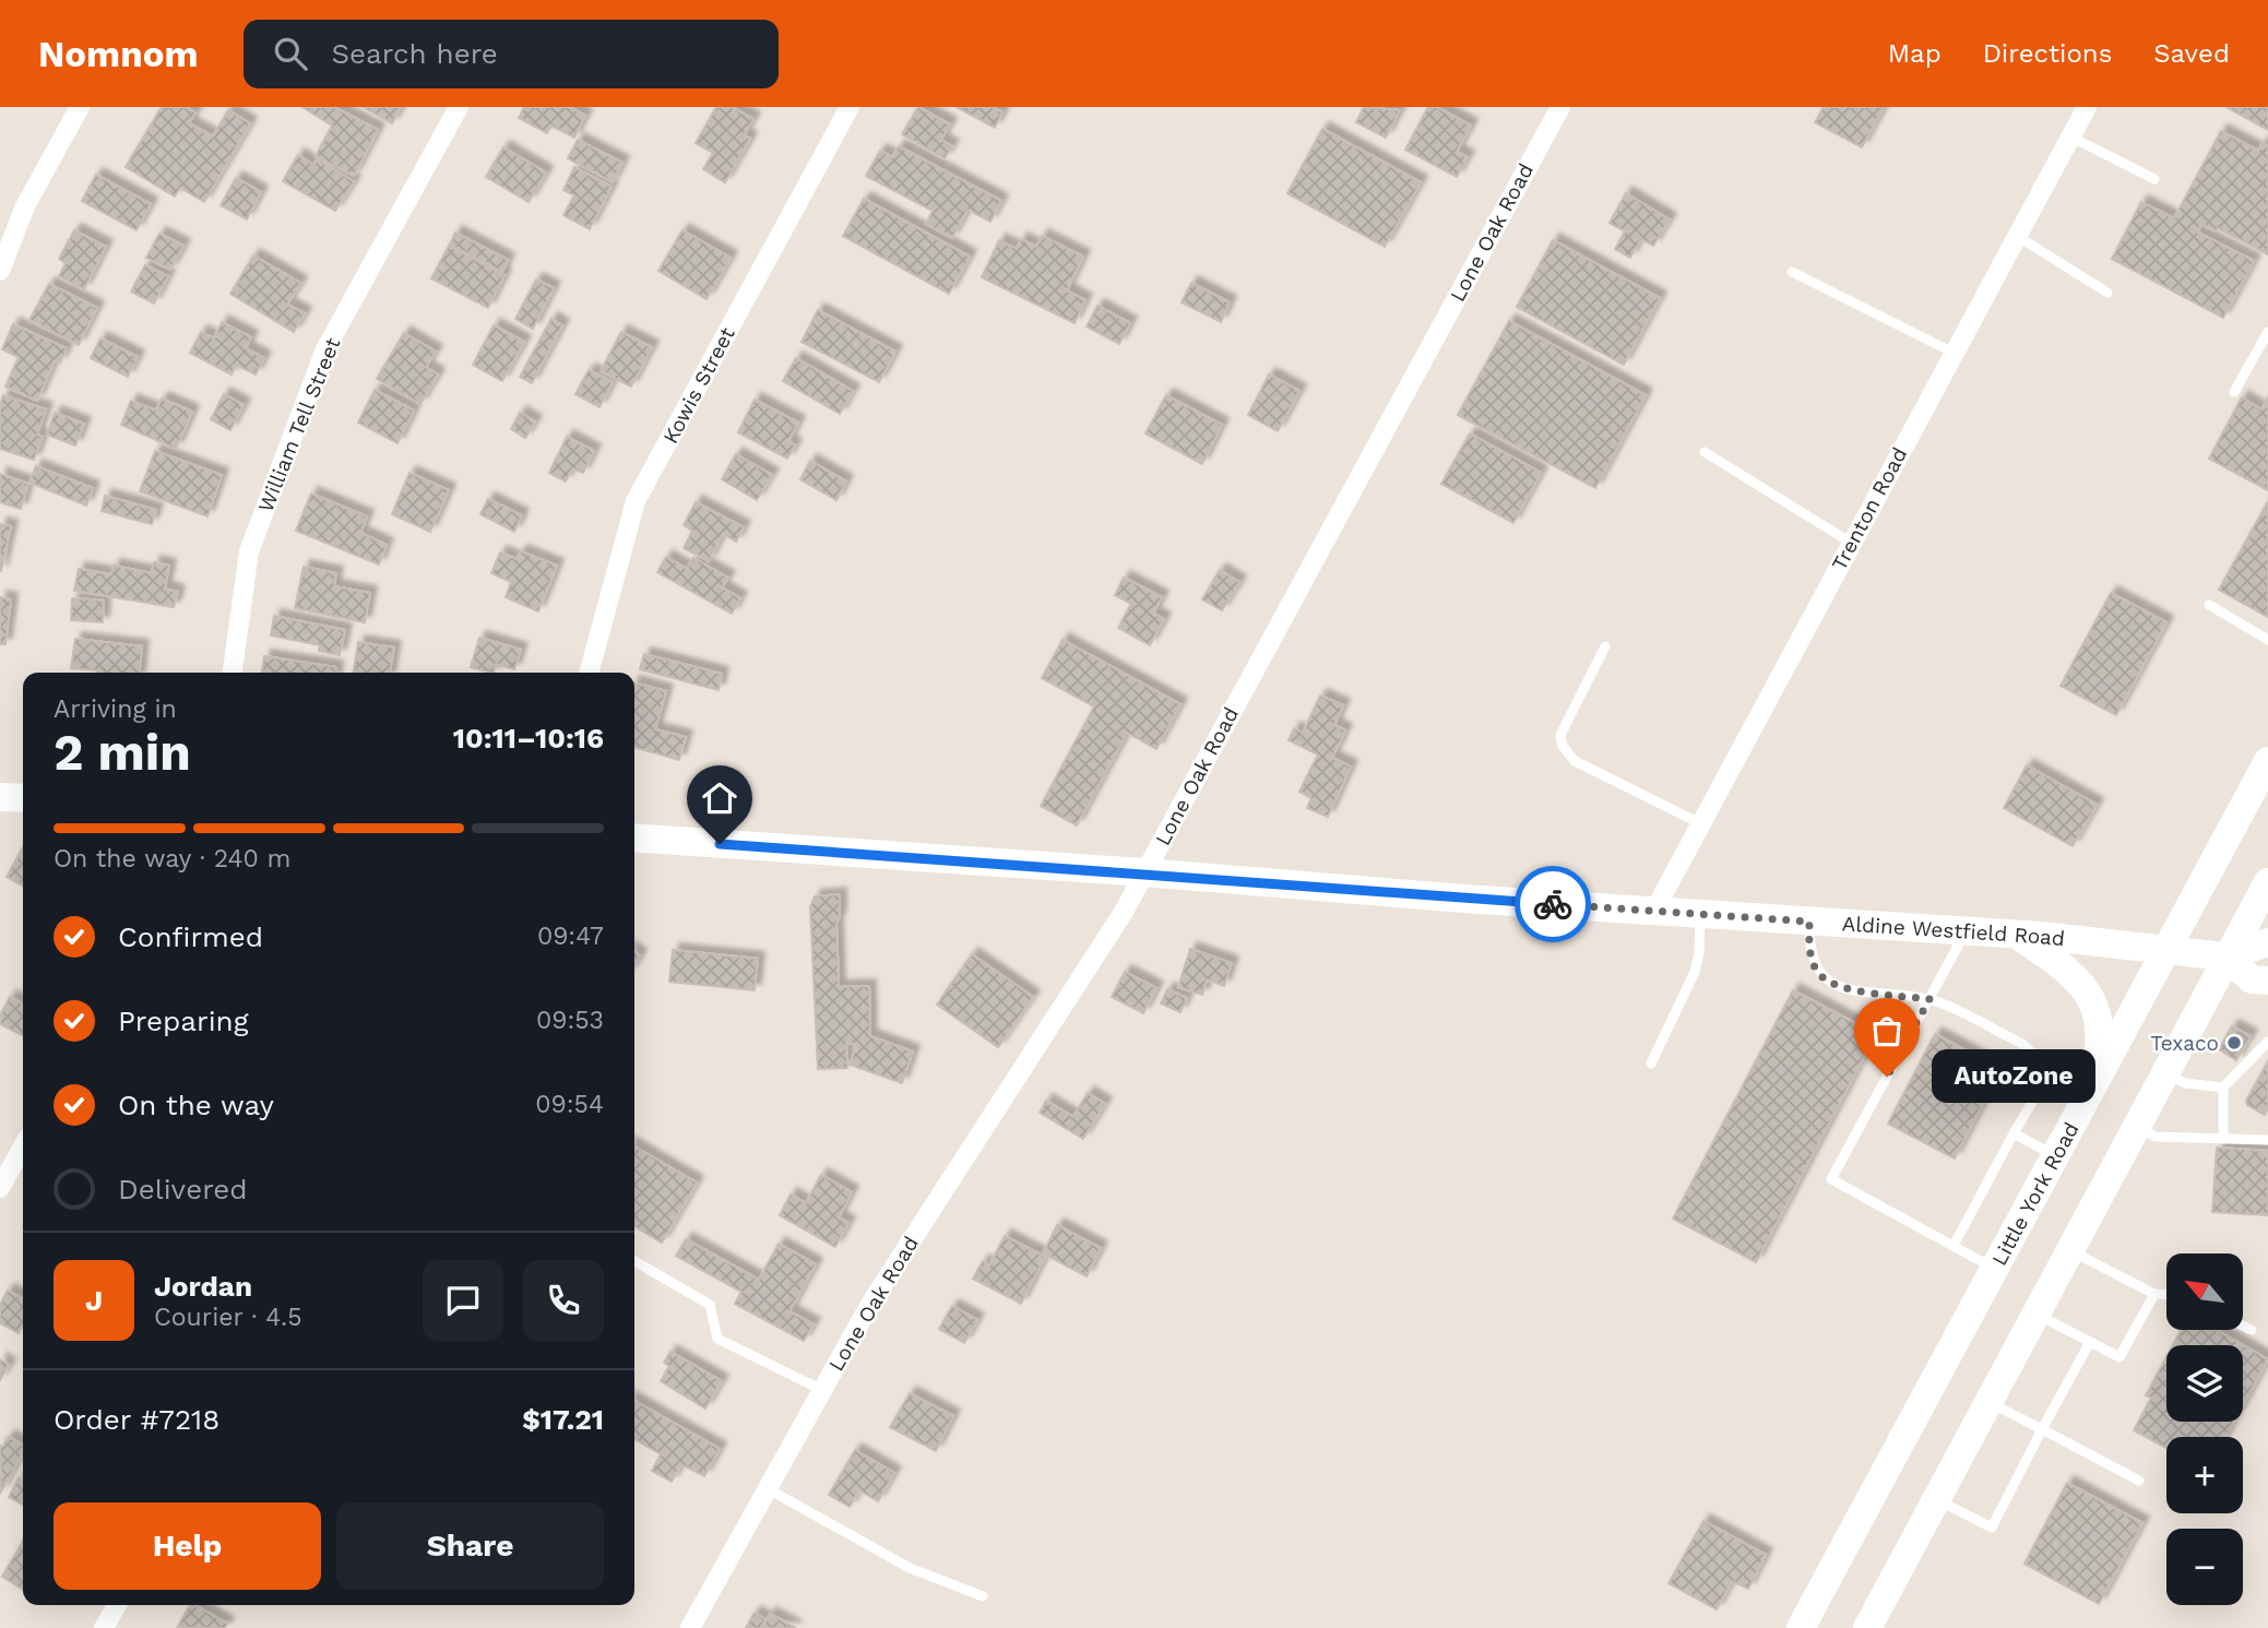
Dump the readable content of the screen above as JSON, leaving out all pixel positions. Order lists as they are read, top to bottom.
{
  "streets": {
    "main road": ["Aldine Westfield Road", "Little York Road"],
    "street": [
      "Lone Oak Road",
      "Kowis Street",
      "William Tell Street",
      "Trenton Road"
    ]
  },
  "crossings": [
    ["Lone Oak Road", "Aldine Westfield Road"],
    ["Trenton Road", "Aldine Westfield Road"],
    ["Aldine Westfield Road", "Little York Road"]
  ],
  "places": ["Texaco", "AutoZone"],
  "north": "top left",
  "page": {
    "header": "Nomnom",
    "search": "Search here",
    "nav": ["Map", "Directions", "Saved"],
    "heading": ["2 min", "Arriving in", "10:11–10:16"],
    "panel": [
      "Jordan",
      "Courier · 4.5",
      "Order #7218",
      "$17.21"
    ],
    "bar": "On the way · 240 m",
    "list": [
      ["Confirmed", "09:47"],
      ["Preparing", "09:53"],
      ["On the way", "09:54"],
      "Delivered"
    ],
    "bubble": "AutoZone",
    "map_buttons": ["+", "−"],
    "round": "J",
    "buttons": ["Help", "Share"]
  }
}
